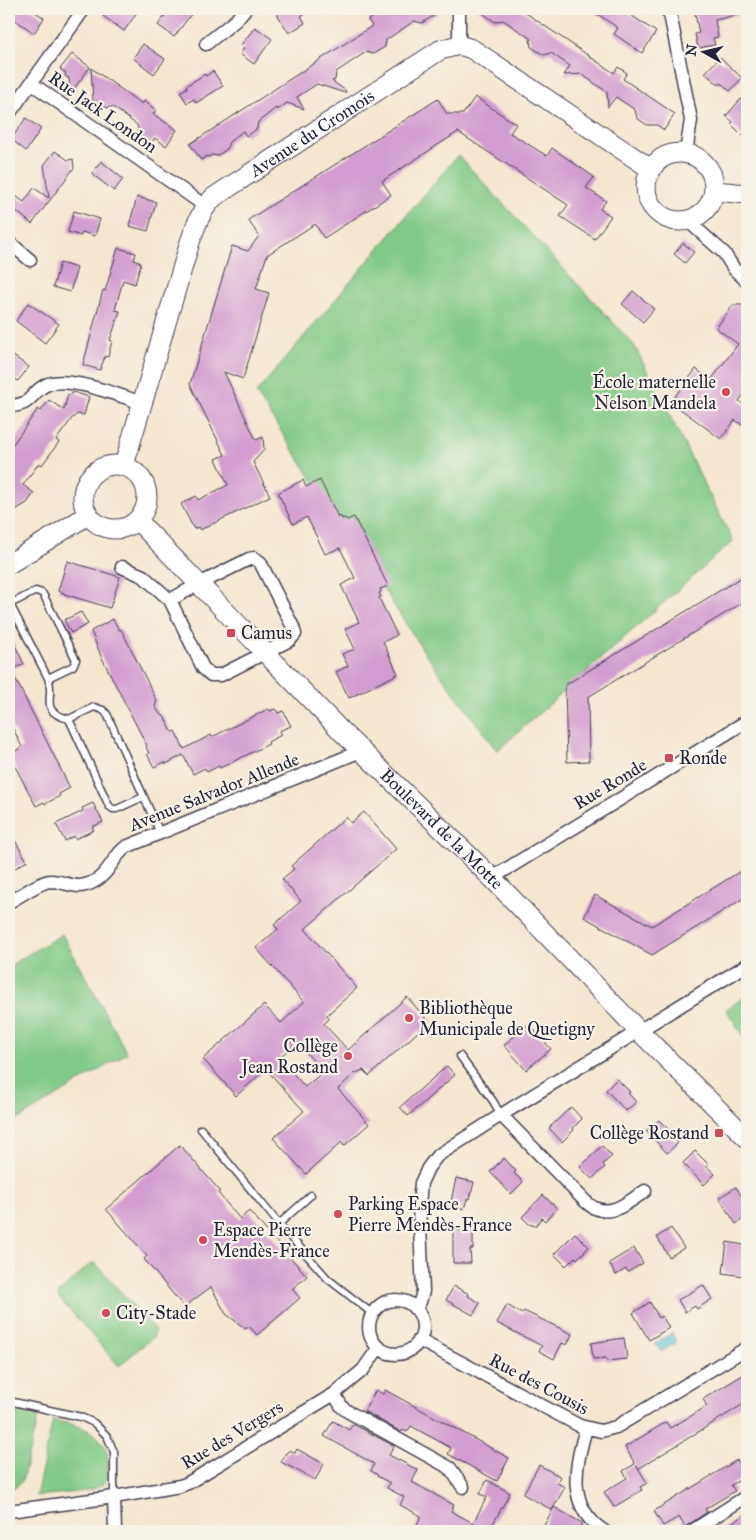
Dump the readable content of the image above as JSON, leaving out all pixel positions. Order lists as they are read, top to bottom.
{
  "streets": {
    "street": [
      "Rue Jack London",
      "Avenue du Cromois",
      "Rue Ronde",
      "Avenue Salvador Allende",
      "Boulevard de la Motte",
      "Rue des Cousis",
      "Rue des Vergers"
    ]
  },
  "crossings": [
    ["Rue Jack London", "Avenue du Cromois"],
    ["Avenue du Cromois", "Boulevard de la Motte"],
    ["Rue Ronde", "Boulevard de la Motte"],
    ["Avenue Salvador Allende", "Boulevard de la Motte"],
    ["Rue des Cousis", "Rue des Vergers"]
  ],
  "places": {
    "other": [
      "École maternelle Nelson Mandela",
      "Bibliothèque Municipale de Quetigny",
      "Collège Jean Rostand",
      "Parking Espace Pierre Mendès-France",
      "Espace Pierre Mendès-France",
      "City-Stade"
    ],
    "transit": ["Camus", "Ronde", "Collège Rostand"]
  },
  "north": "left"
}
